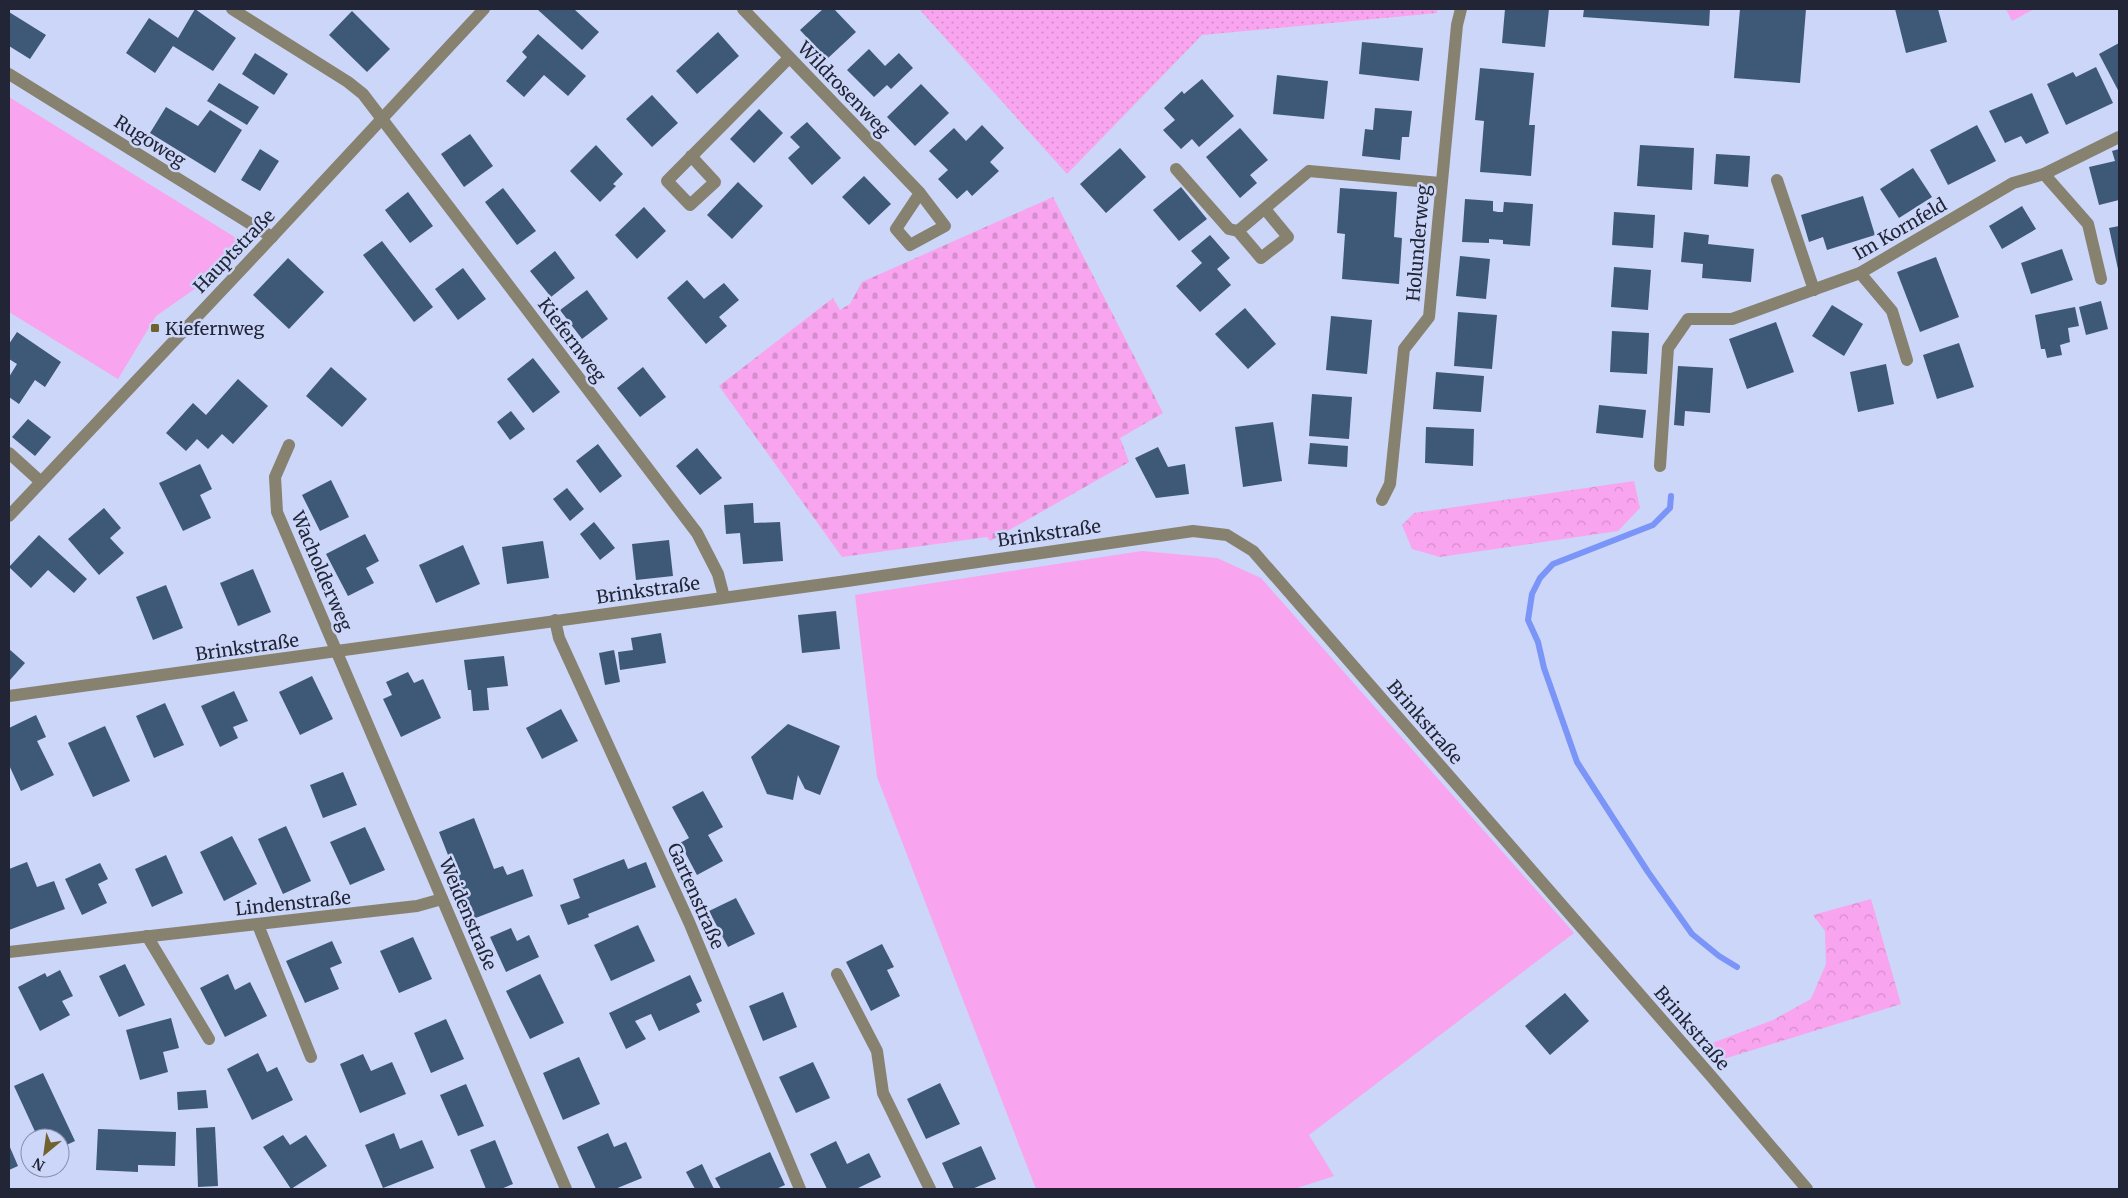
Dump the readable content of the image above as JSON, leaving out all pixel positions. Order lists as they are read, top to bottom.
{
  "streets": {
    "street": [
      "Wildrosenweg",
      "Rugoweg",
      "Im Kornfeld",
      "Holunderweg",
      "Hauptstraße",
      "Kiefernweg",
      "Brinkstraße",
      "Wacholderweg",
      "Gartenstraße",
      "Lindenstraße",
      "Weidenstraße"
    ]
  },
  "crossings": [
    ["Rugoweg", "Hauptstraße"],
    ["Hauptstraße", "Kiefernweg"],
    ["Kiefernweg", "Brinkstraße"],
    ["Brinkstraße", "Wacholderweg"],
    ["Brinkstraße", "Gartenstraße"],
    ["Brinkstraße", "Weidenstraße"],
    ["Wacholderweg", "Weidenstraße"],
    ["Lindenstraße", "Weidenstraße"]
  ],
  "places": {
    "transit": ["Kiefernweg"]
  },
  "north": "bottom left"
}
